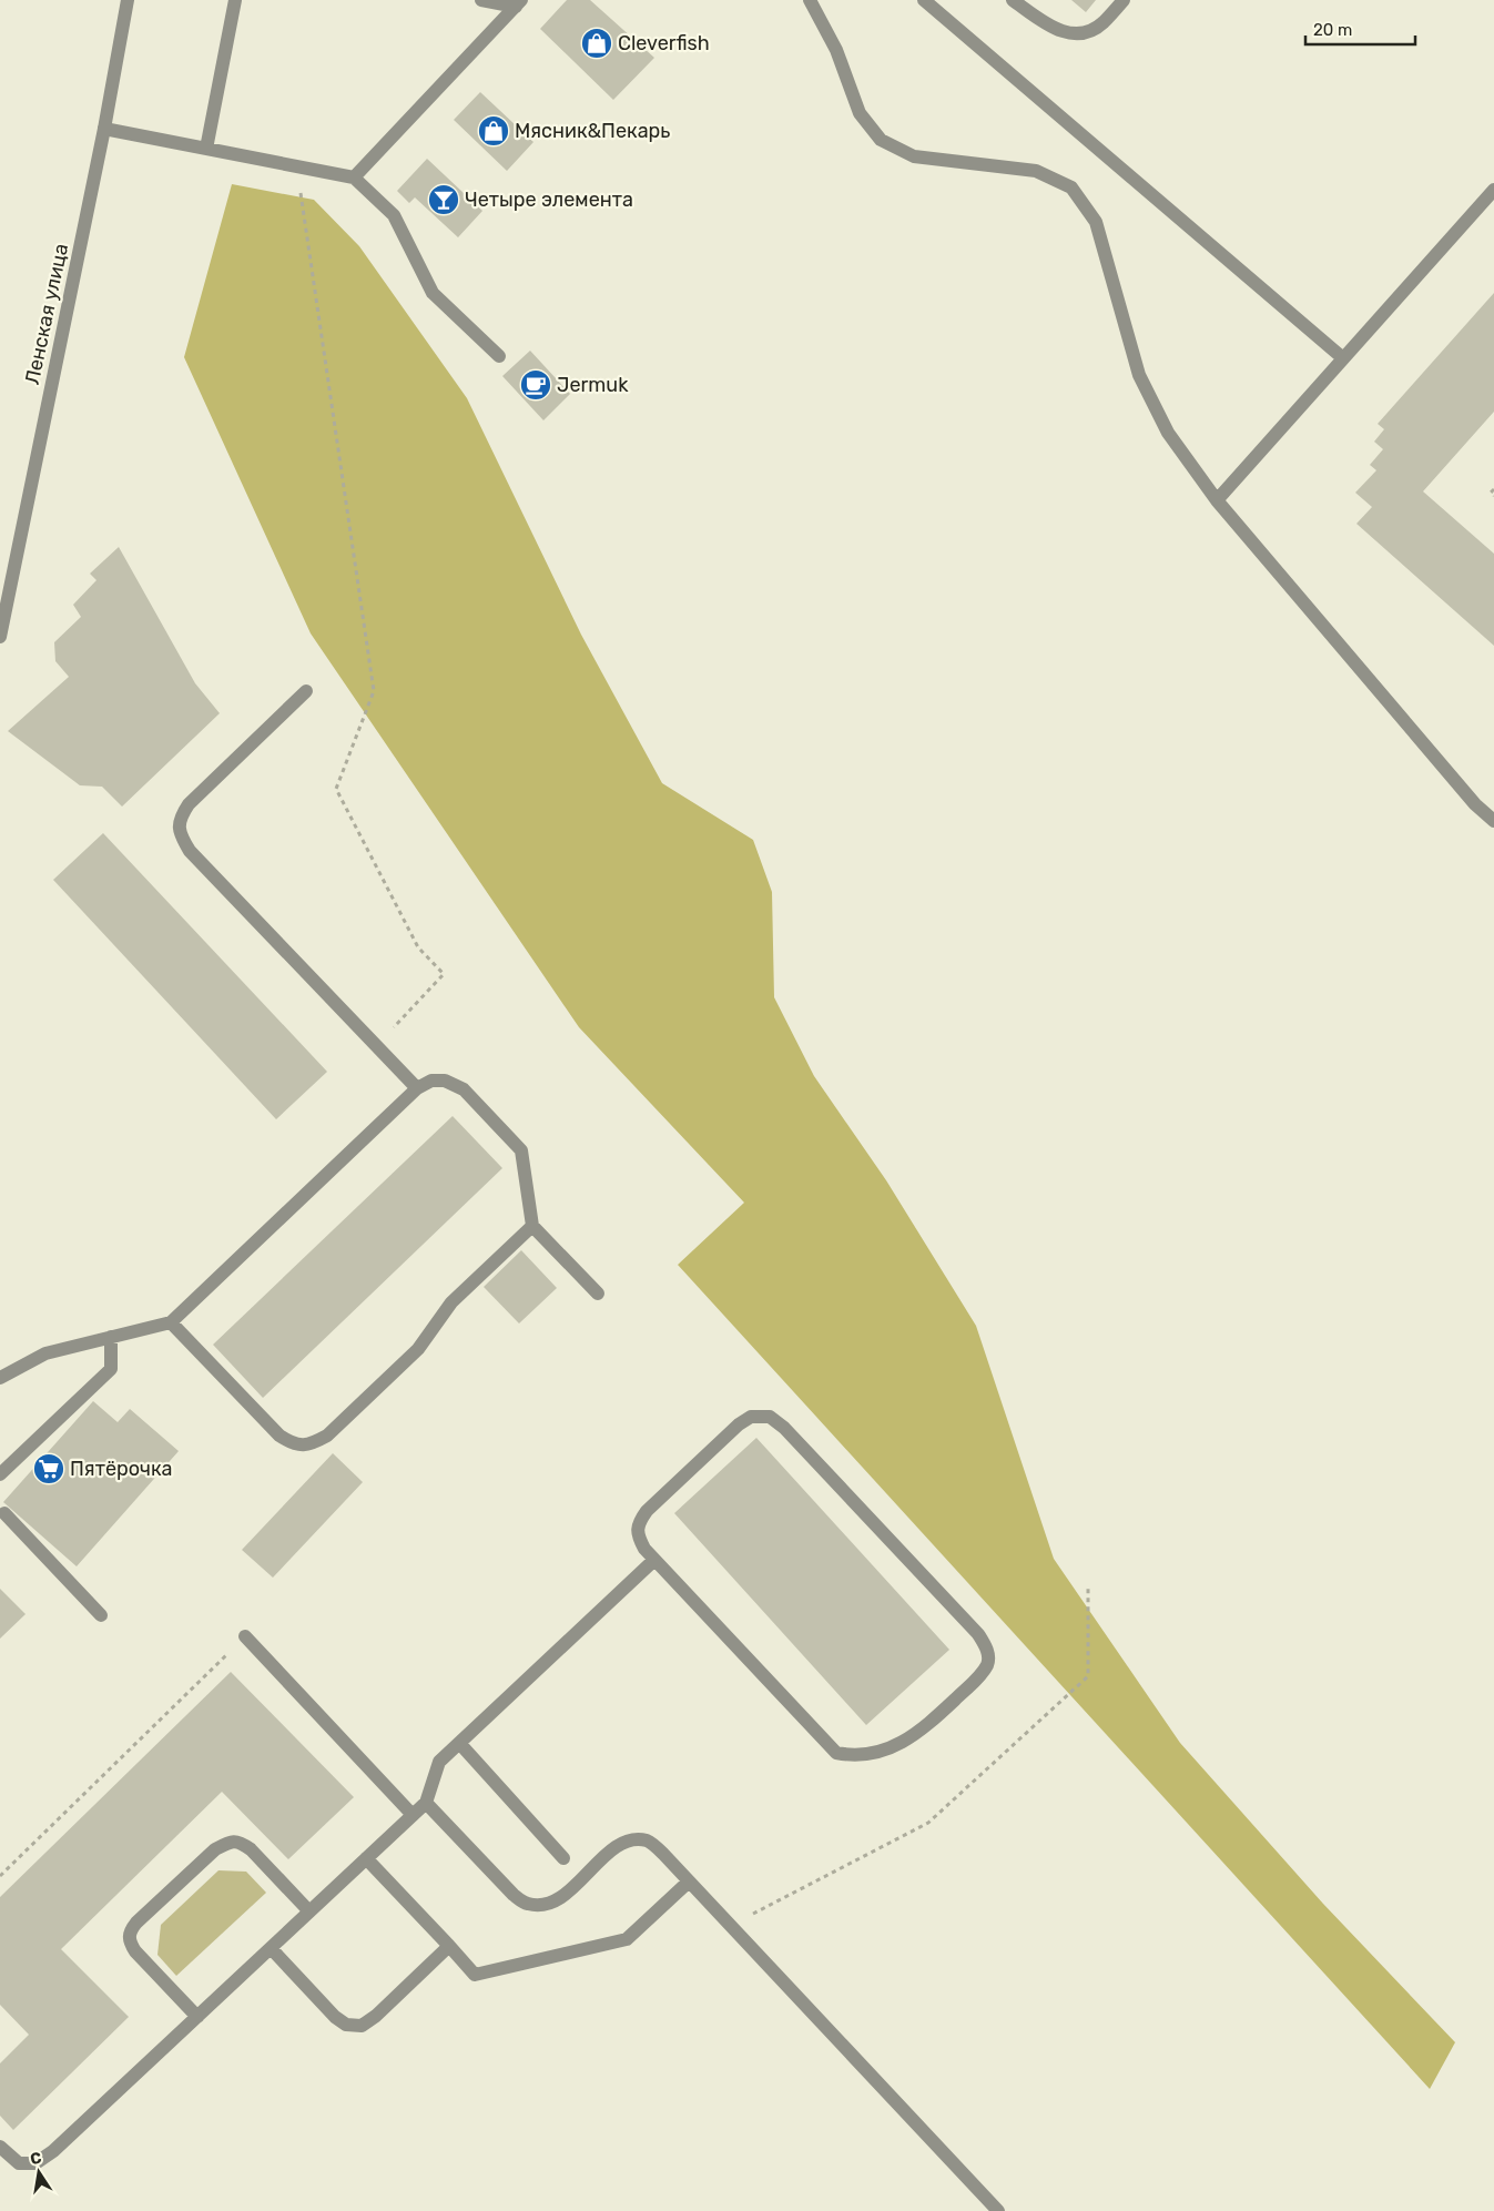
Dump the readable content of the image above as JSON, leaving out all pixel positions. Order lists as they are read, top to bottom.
{
  "streets": {
    "street": ["Ленская улица"]
  },
  "places": {
    "shop": ["Cleverfish", "Мясник&Пекарь"],
    "bar": ["Четыре элемента"],
    "cafe": ["Jermuk"],
    "supermarket": ["Пятёрочка"]
  },
  "scale_bar": "20 m",
  "north": "top"
}
